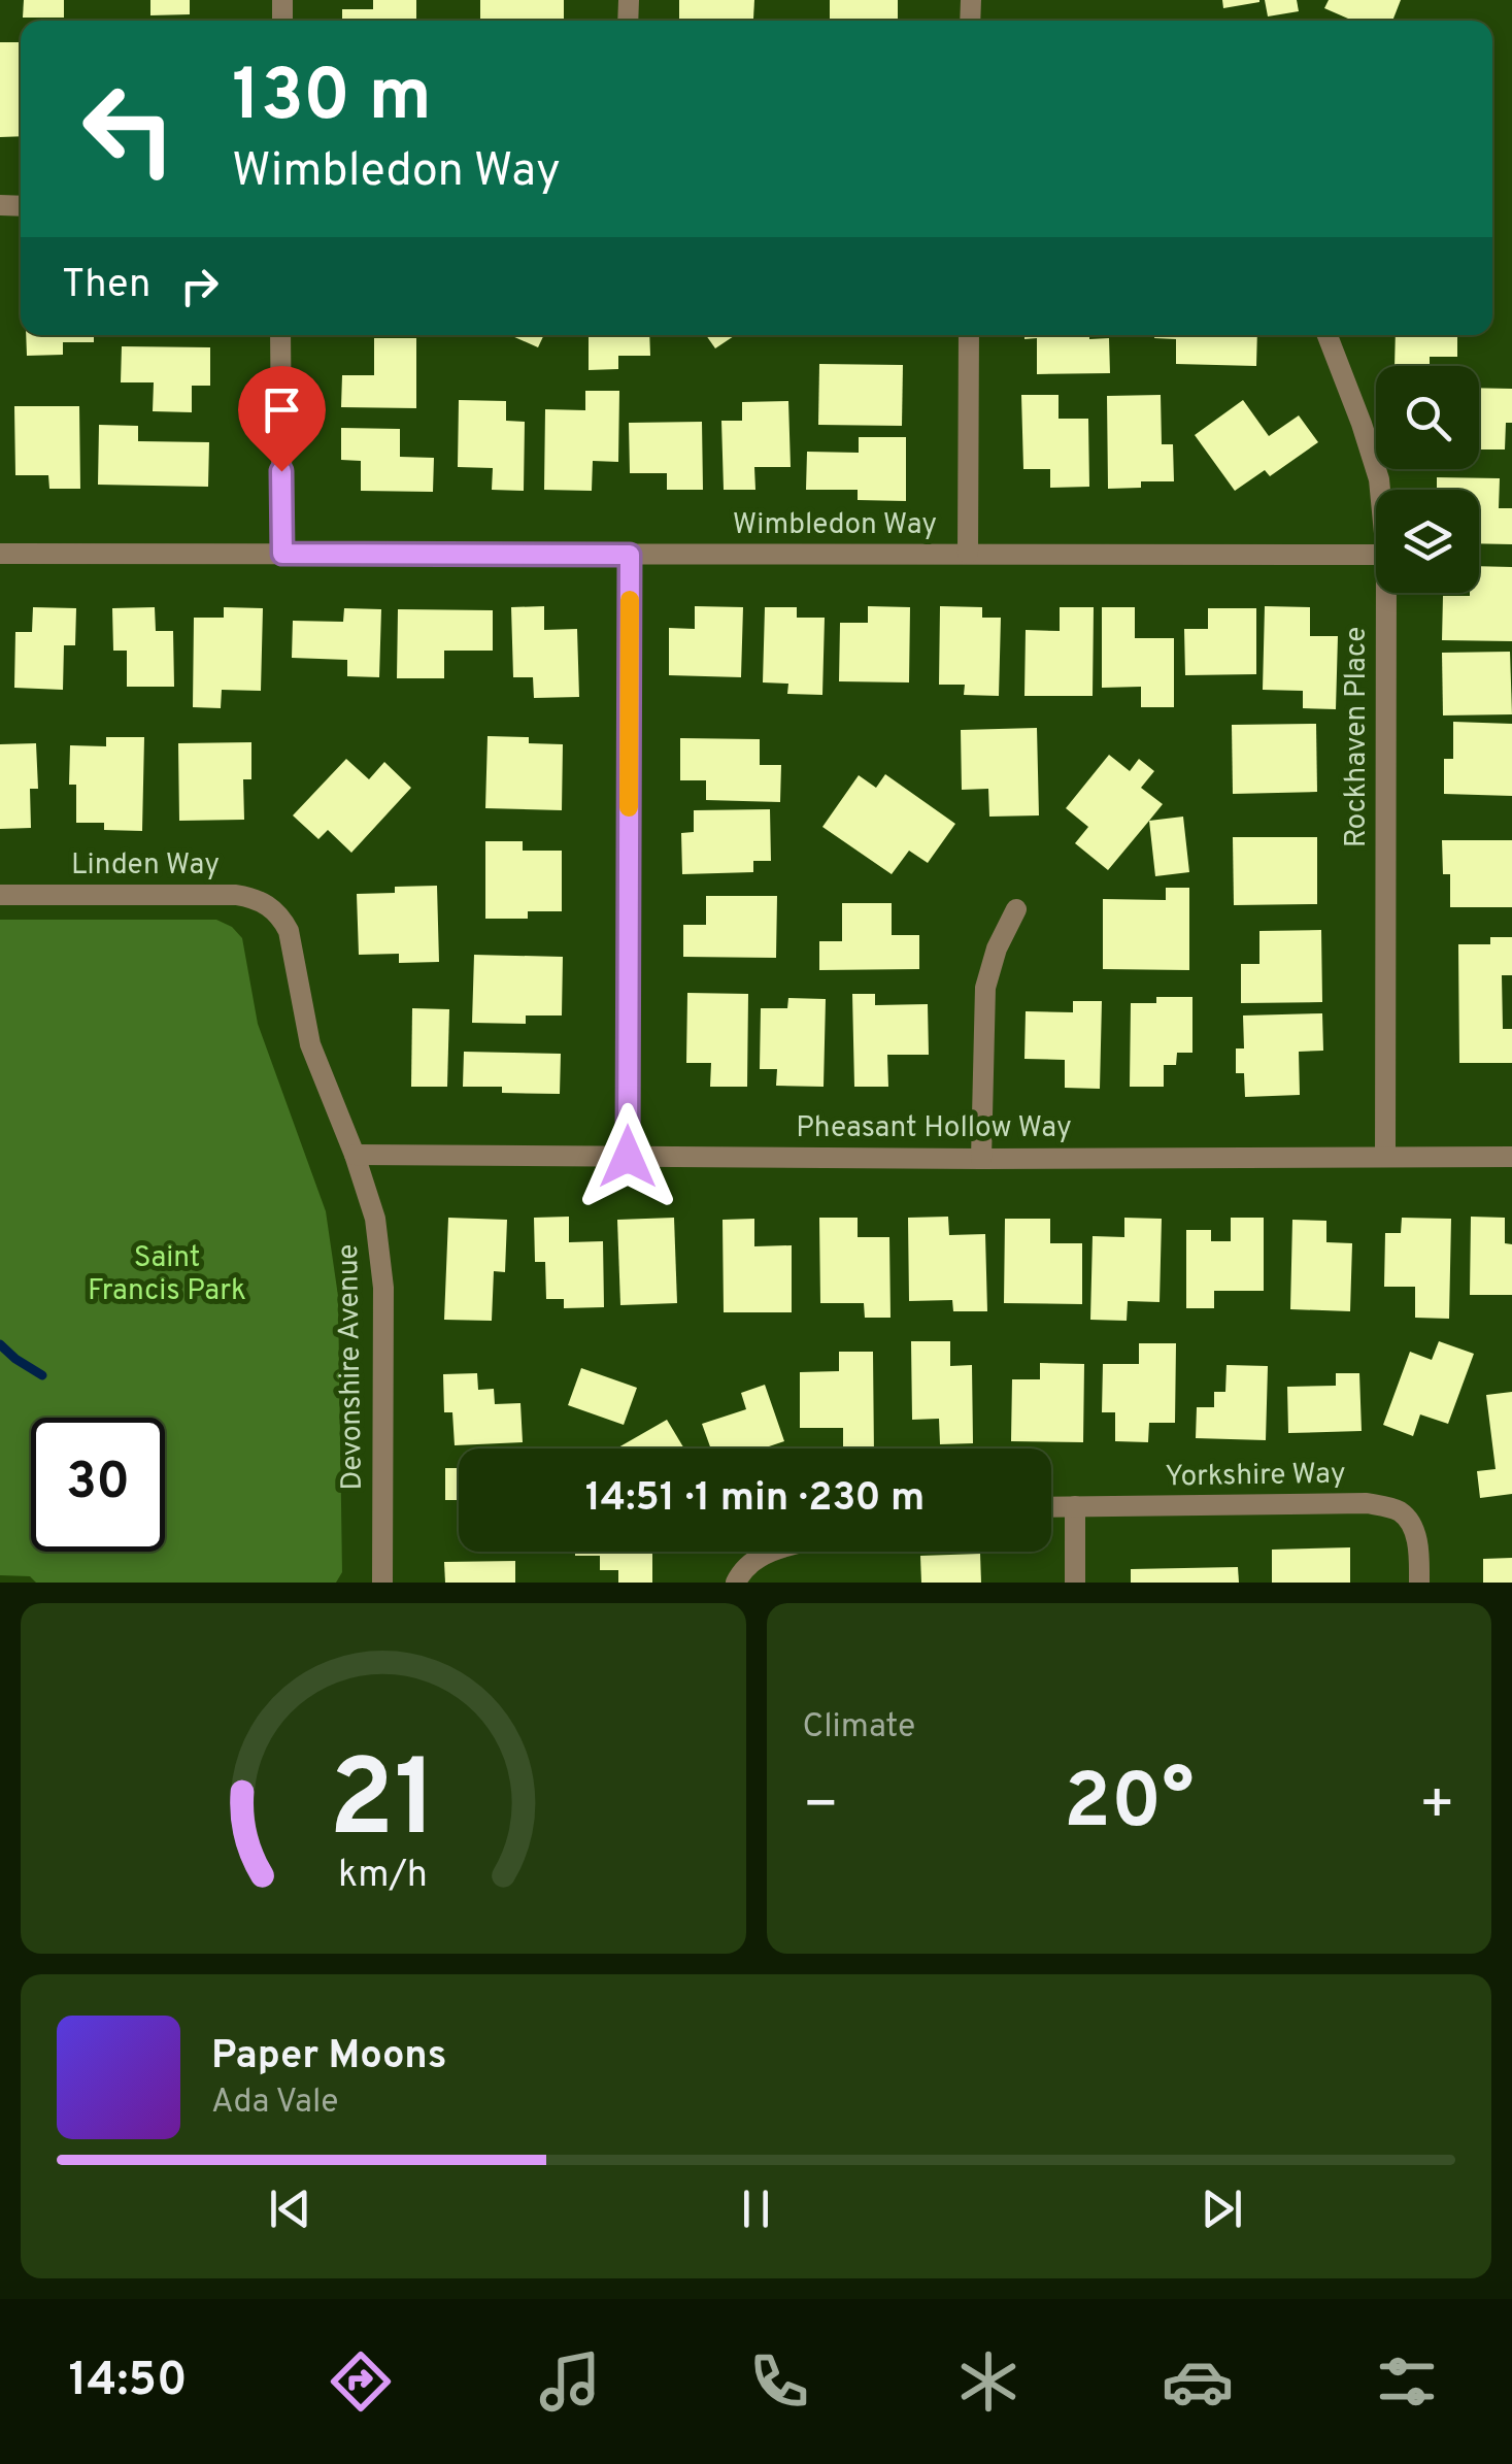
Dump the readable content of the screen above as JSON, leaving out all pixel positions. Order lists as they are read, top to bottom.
{
  "streets": {
    "street": [
      "Wimbledon Way",
      "Rockhaven Place",
      "Linden Way",
      "Pheasant Hollow Way",
      "Devonshire Avenue",
      "Yorkshire Way"
    ]
  },
  "crossings": [
    ["Rockhaven Place", "Pheasant Hollow Way"],
    ["Linden Way", "Pheasant Hollow Way"],
    ["Linden Way", "Devonshire Avenue"],
    ["Pheasant Hollow Way", "Devonshire Avenue"]
  ],
  "parks": ["Saint Francis Park"],
  "page": {
    "turn": ["130 m", "Wimbledon Way"],
    "then": "Then",
    "limit": "30",
    "trip": "14:51 · 1 min · 230 m",
    "tile": "Climate",
    "heat": ["−", "20°", "+"],
    "song": ["Paper Moons", "Ada Vale"],
    "tabs": "14:50",
    "gauge": ["21", "km/h"]
  }
}
